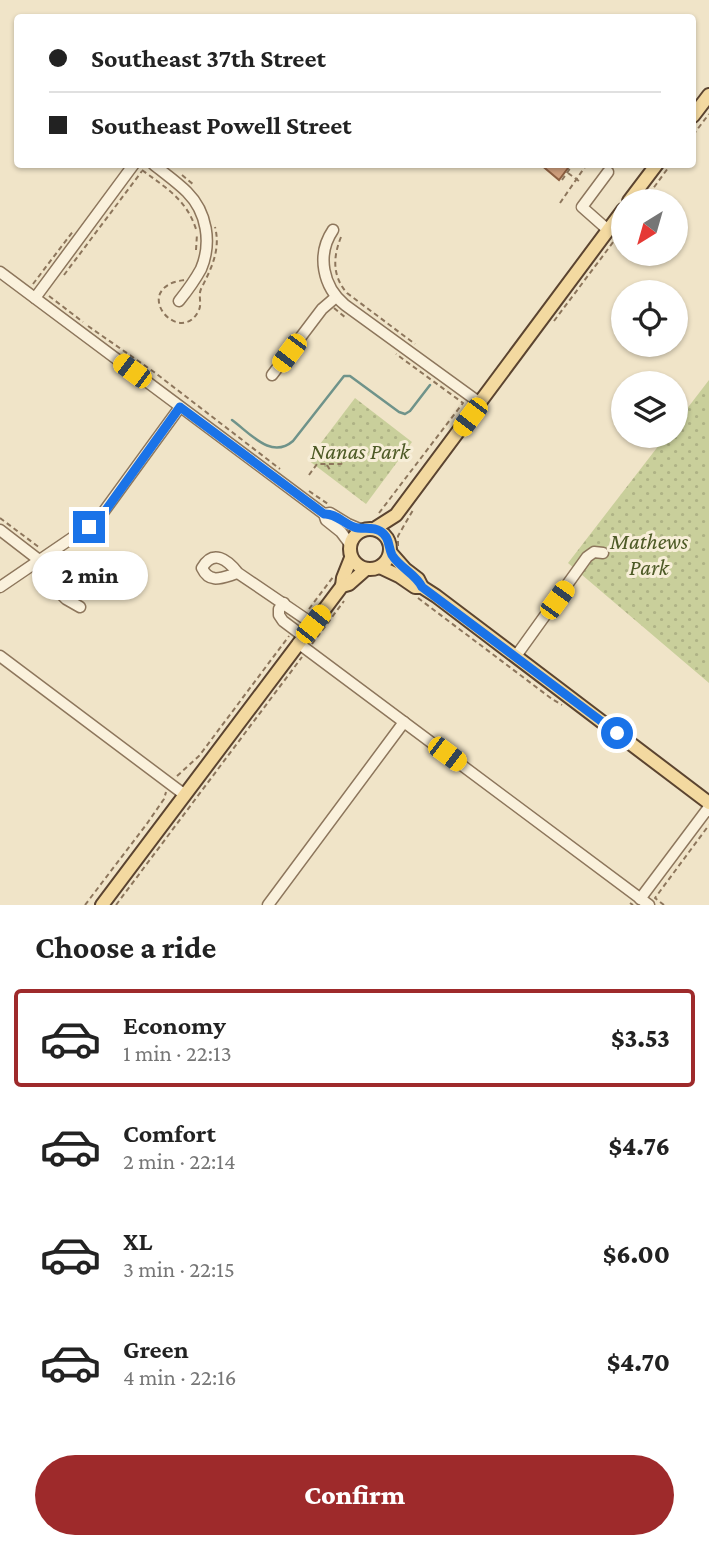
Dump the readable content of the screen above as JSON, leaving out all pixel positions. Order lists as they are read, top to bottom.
{
  "parks": ["Nanas Park", "Mathews Park"],
  "north": "bottom left",
  "page": {
    "banner": ["Southeast 37th Street", "Southeast Powell Street"],
    "bubble": "2 min",
    "heading": "Choose a ride",
    "list": [
      {
        "name": "Economy",
        "note": "1 min · 22:13",
        "value": "$3.53"
      },
      {
        "name": "Comfort",
        "note": "2 min · 22:14",
        "value": "$4.76"
      },
      {
        "name": "XL",
        "note": "3 min · 22:15",
        "value": "$6.00"
      },
      {
        "name": "Green",
        "note": "4 min · 22:16",
        "value": "$4.70"
      }
    ],
    "buttons": "Confirm"
  }
}
